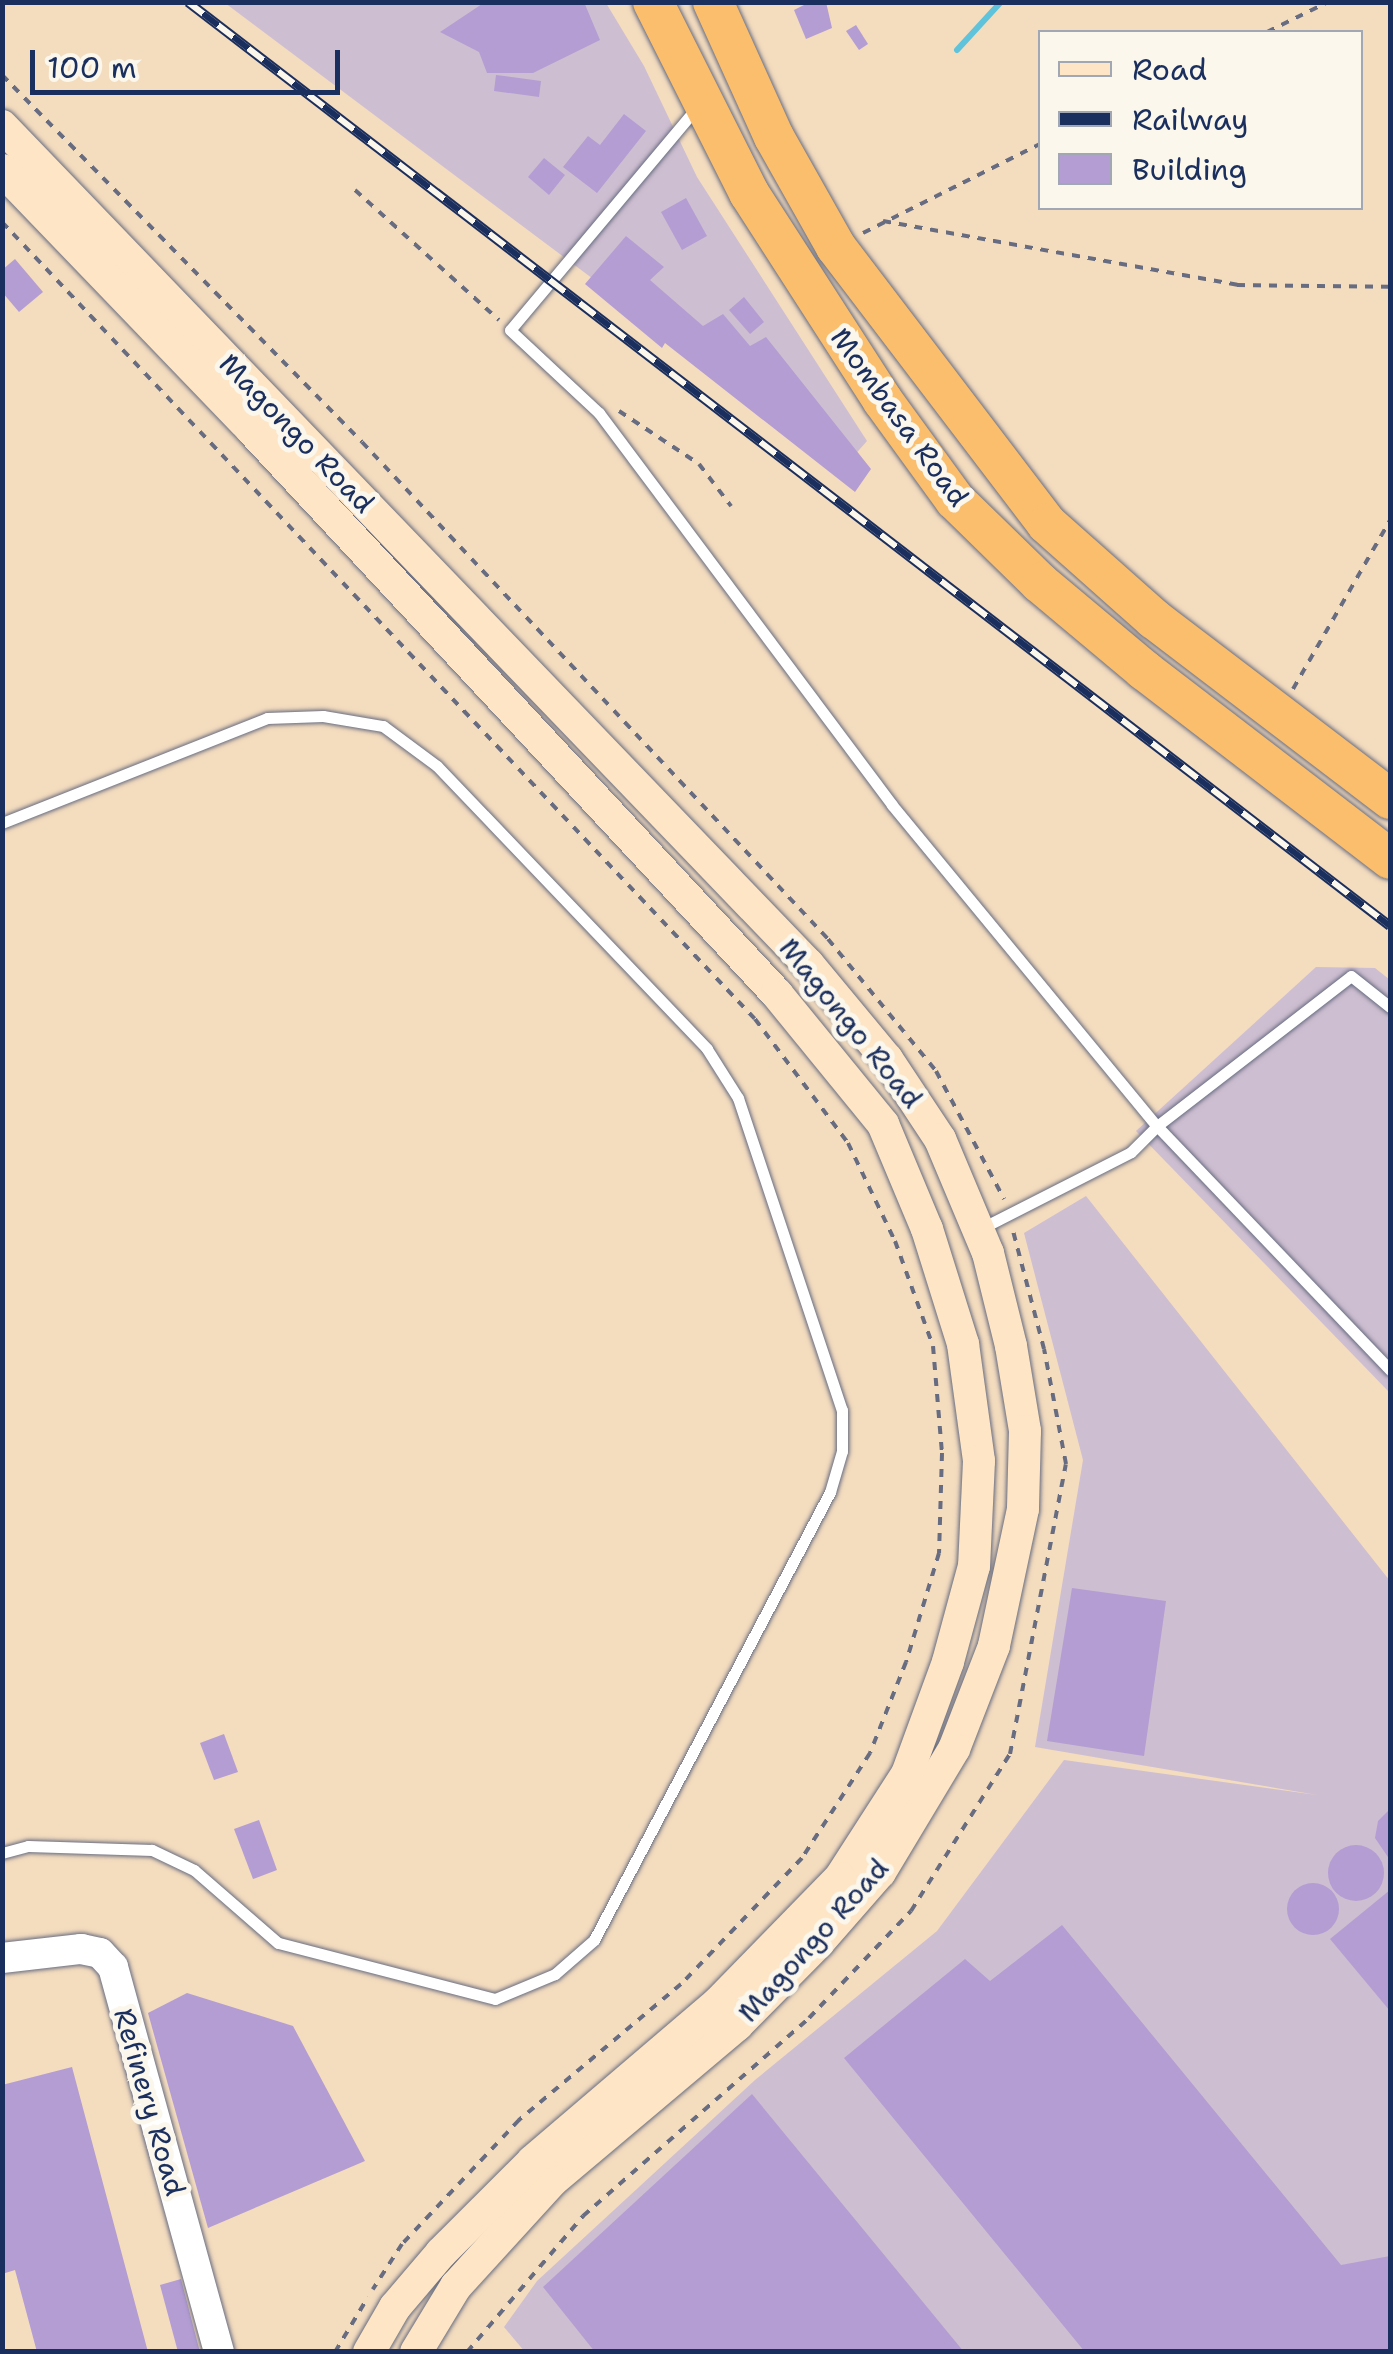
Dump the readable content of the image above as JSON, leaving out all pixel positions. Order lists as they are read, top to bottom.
{
  "streets": {
    "highway": ["Mombasa Road"],
    "main road": ["Magongo Road"],
    "street": ["Refinery Road"]
  },
  "legend": ["Road", "Railway", "Building"],
  "scale_bar": "100 m"
}
